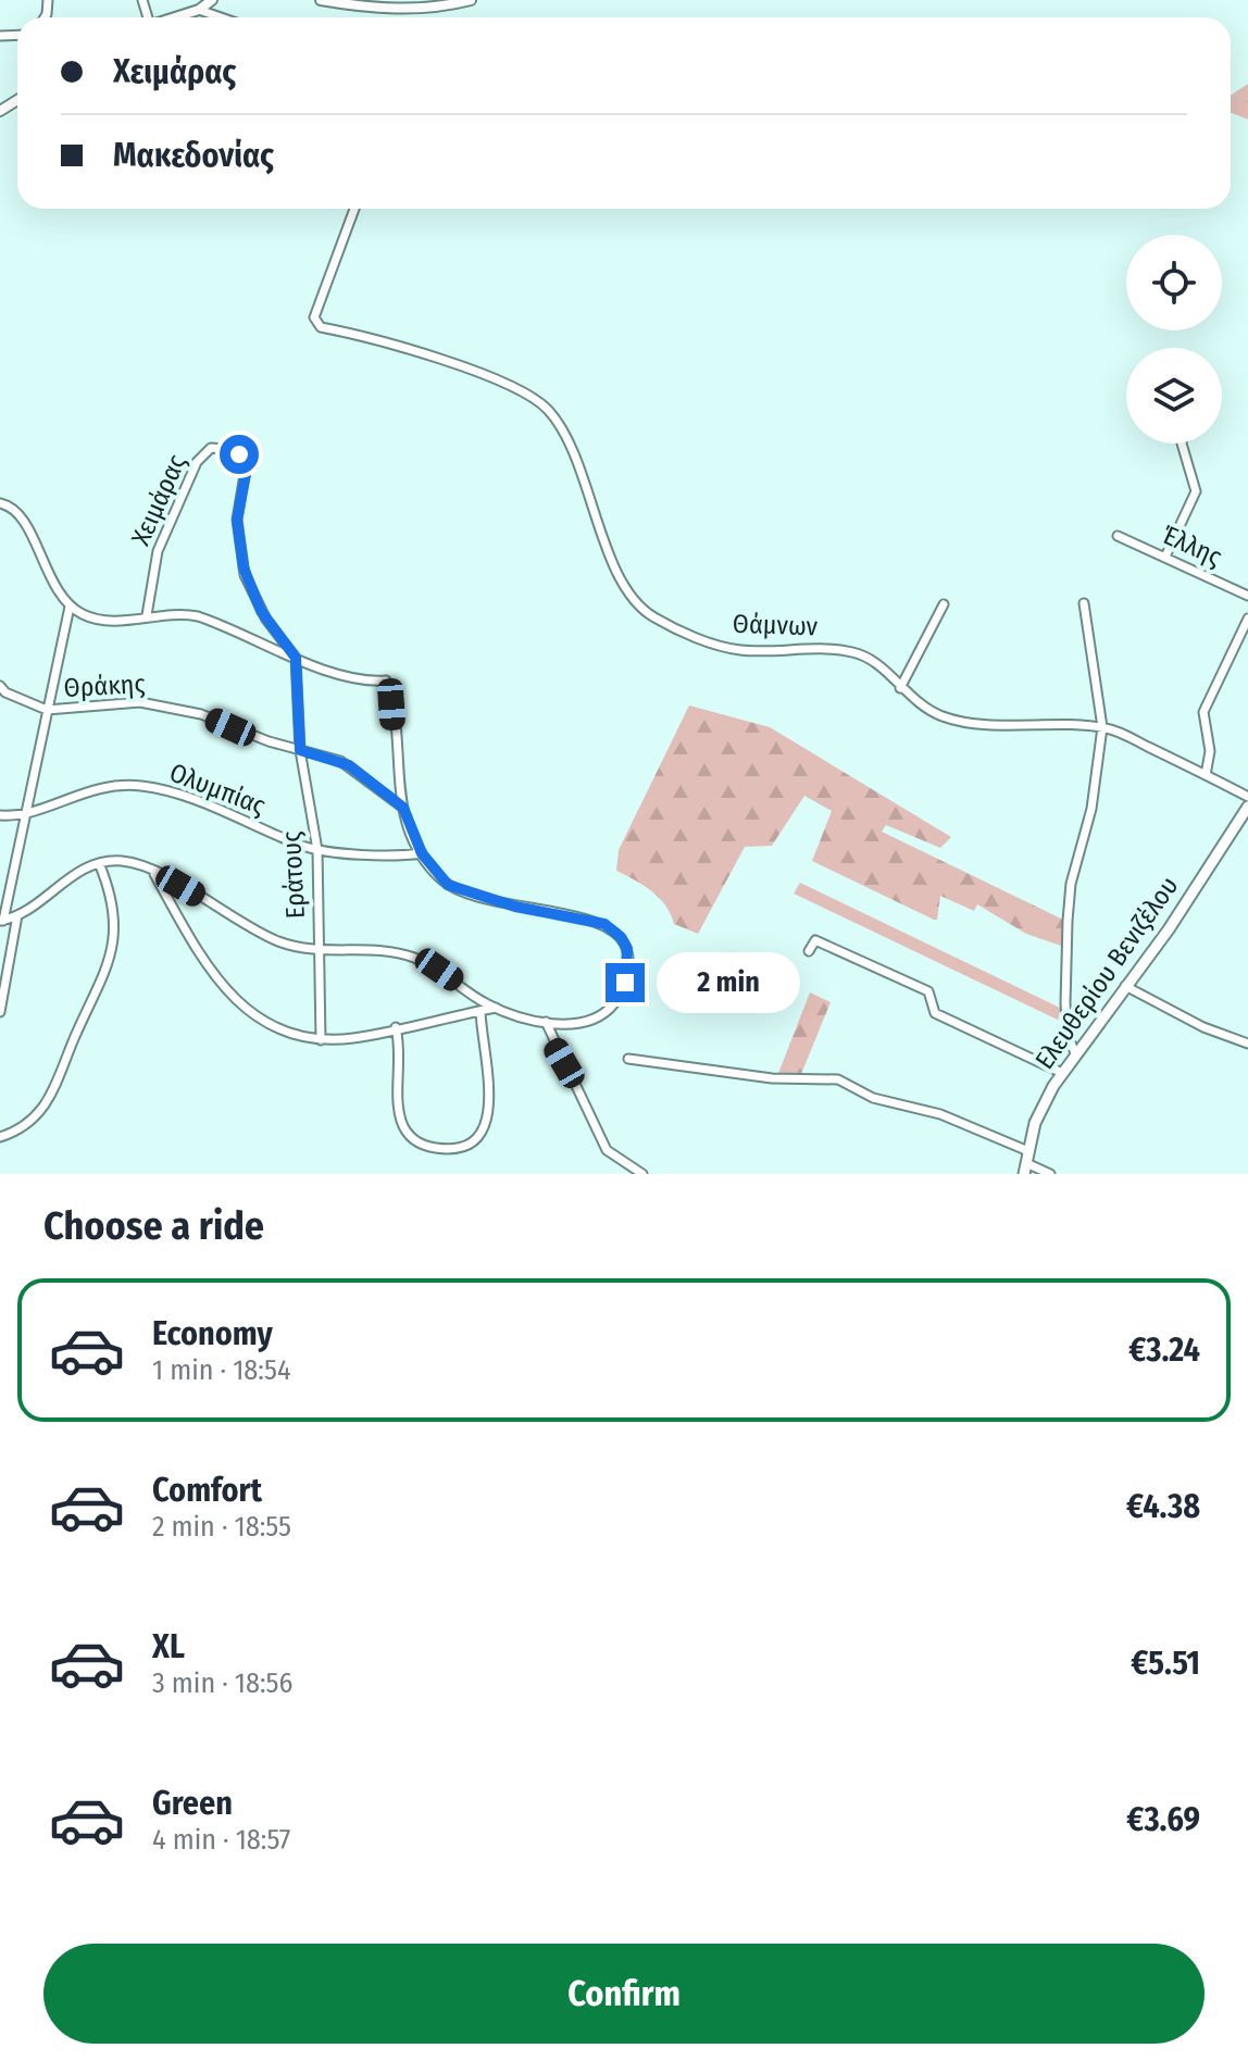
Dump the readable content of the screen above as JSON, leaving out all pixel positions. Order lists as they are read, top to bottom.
{
  "streets": {
    "main road": ["Ελευθερίου Βενιζέλου"],
    "street": [
      "Χειμάρας",
      "Έλλης",
      "Θάμνων",
      "Θράκης",
      "Ολυμπίας",
      "Εράτους"
    ]
  },
  "crossings": [
    ["Χειμάρας", "Εράτους"],
    ["Θράκης", "Εράτους"],
    ["Ολυμπίας", "Εράτους"]
  ],
  "page": {
    "banner": ["Χειμάρας", "Μακεδονίας"],
    "bubble": "2 min",
    "heading": "Choose a ride",
    "list": [
      {
        "name": "Economy",
        "note": "1 min · 18:54",
        "value": "€3.24"
      },
      {
        "name": "Comfort",
        "note": "2 min · 18:55",
        "value": "€4.38"
      },
      {
        "name": "XL",
        "note": "3 min · 18:56",
        "value": "€5.51"
      },
      {
        "name": "Green",
        "note": "4 min · 18:57",
        "value": "€3.69"
      }
    ],
    "buttons": "Confirm"
  }
}
